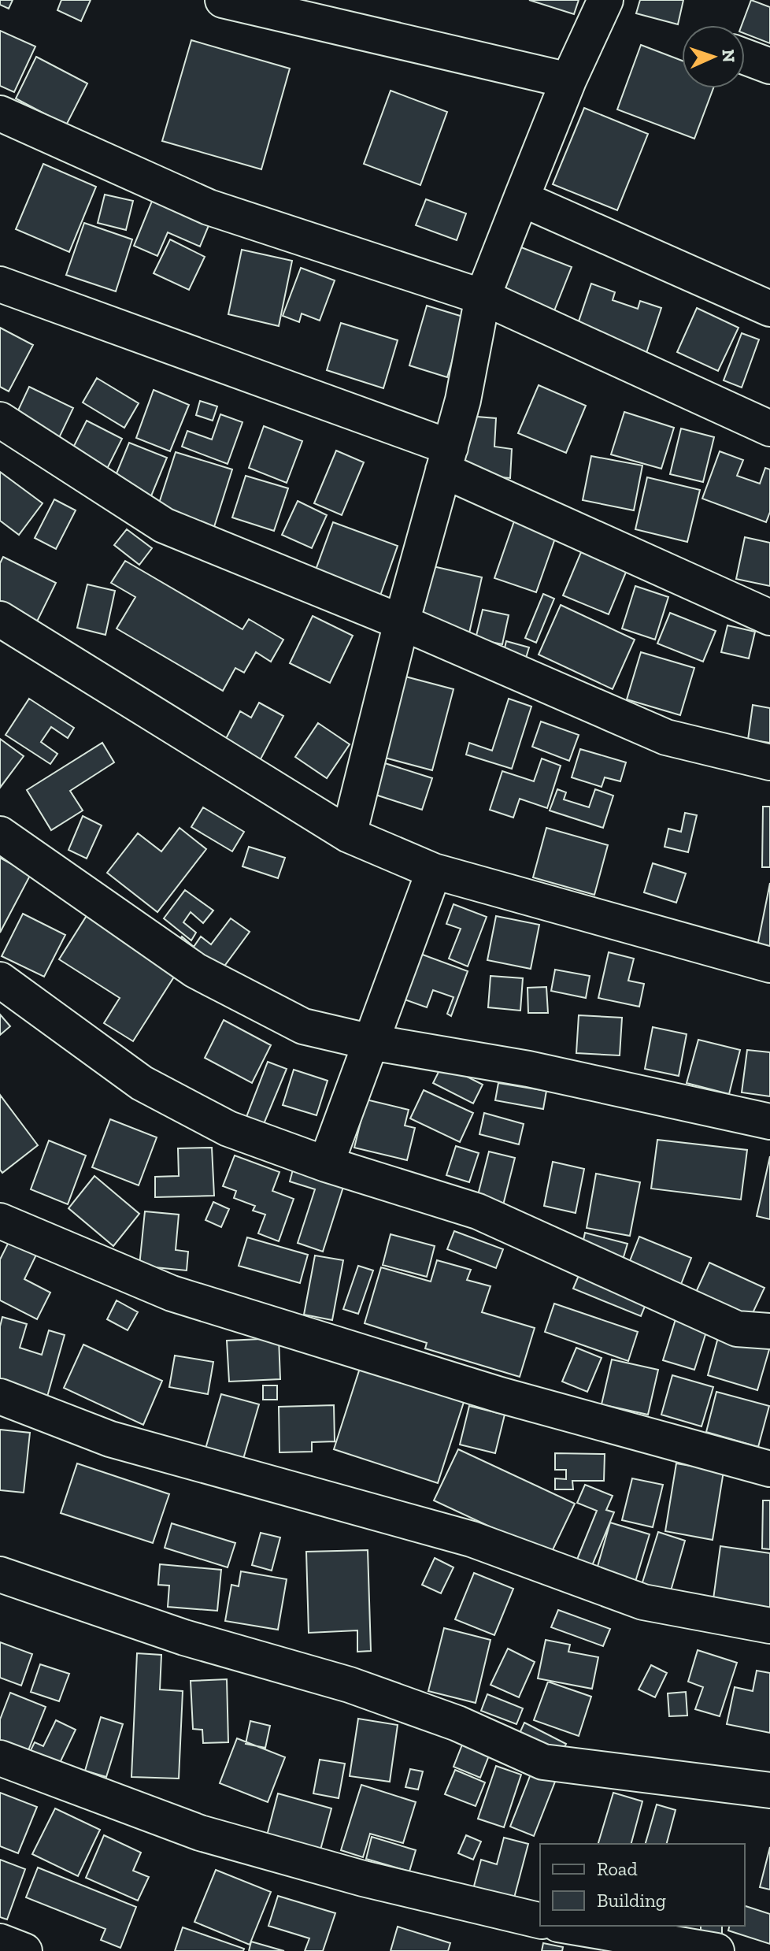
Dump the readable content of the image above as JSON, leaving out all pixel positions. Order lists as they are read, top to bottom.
{
  "legend": ["Road", "Building"],
  "north": "right"
}
